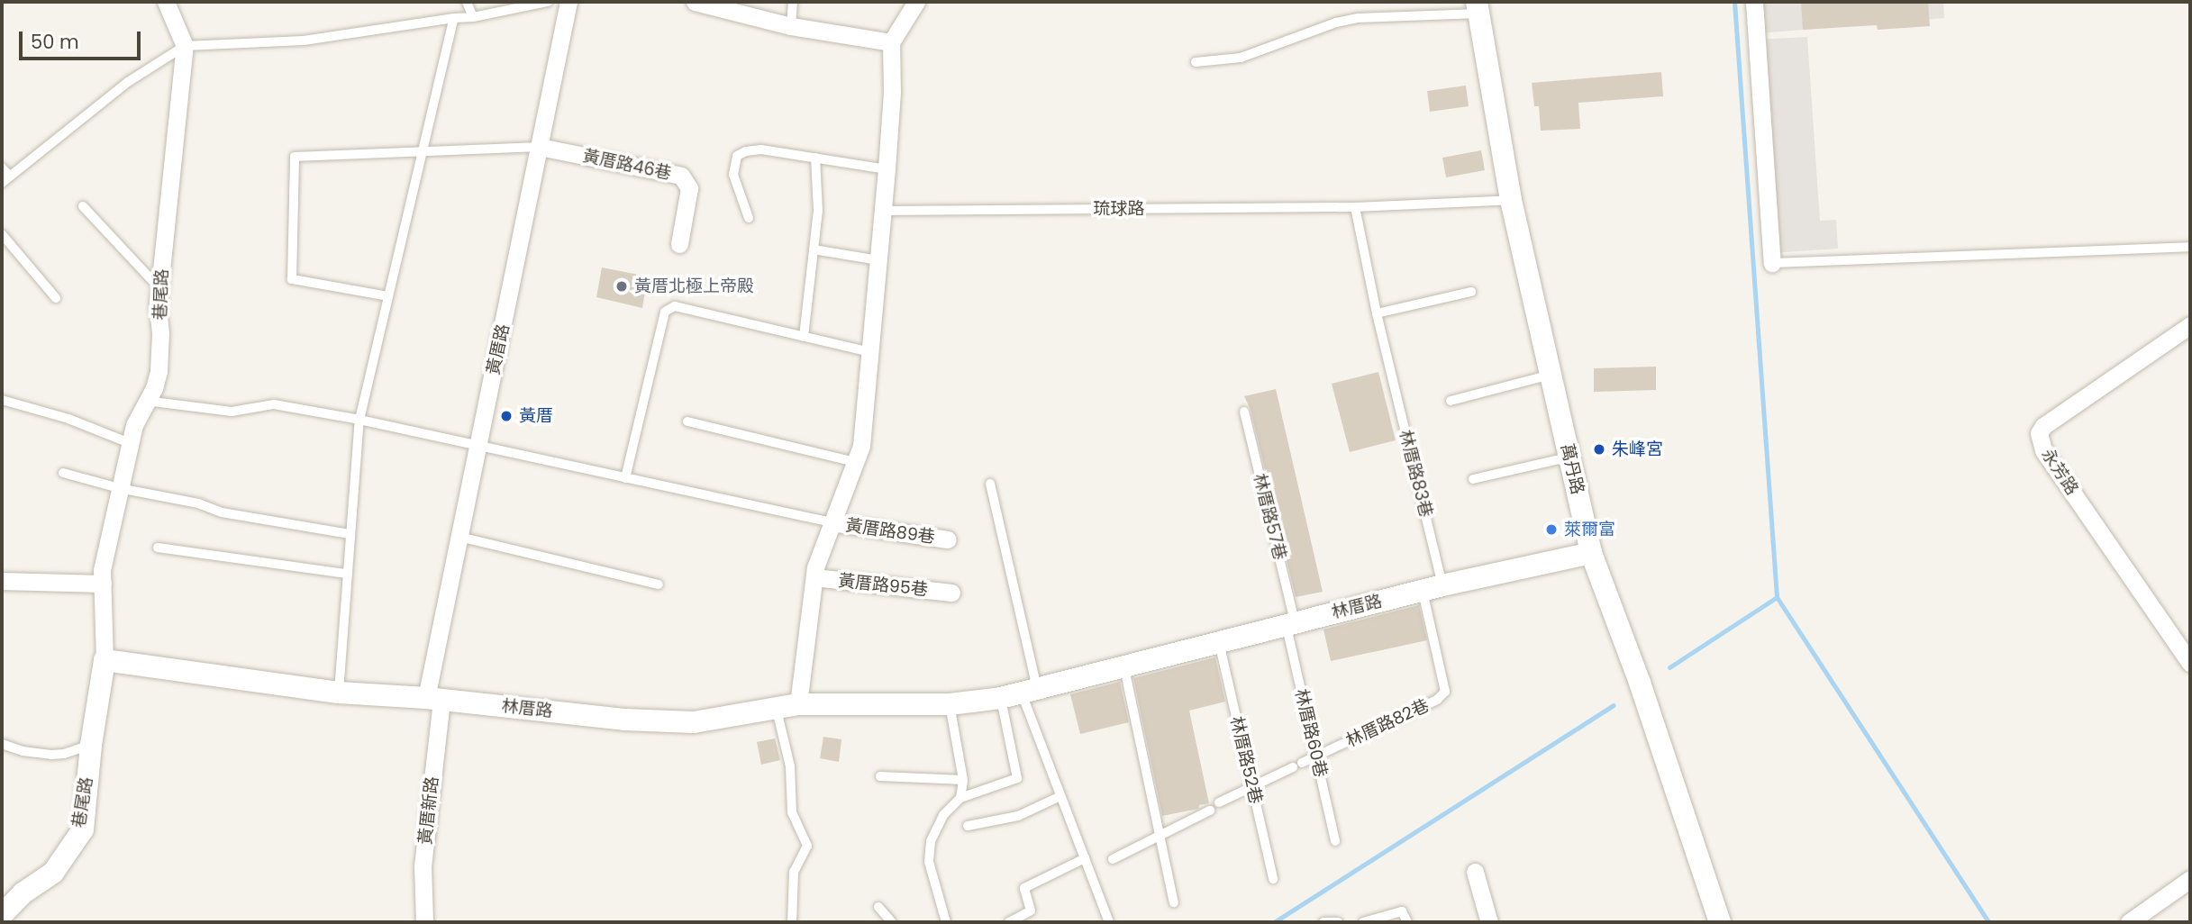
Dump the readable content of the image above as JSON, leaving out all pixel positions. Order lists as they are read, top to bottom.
{
  "streets": {
    "street": [
      "黃厝路46巷",
      "巷尾路",
      "黃厝路",
      "萬丹路",
      "永芳路",
      "黃厝路89巷",
      "黃厝路95巷",
      "林厝路",
      "黃厝新路"
    ],
    "lane": [
      "琉球路",
      "林厝路83巷",
      "林厝路57巷",
      "林厝路82巷",
      "林厝路60巷",
      "林厝路52巷"
    ]
  },
  "crossings": [
    ["黃厝路46巷", "黃厝路"],
    ["琉球路", "萬丹路"],
    ["巷尾路", "林厝路"],
    ["黃厝路", "林厝路"],
    ["黃厝路", "黃厝新路"],
    ["萬丹路", "林厝路"],
    ["林厝路83巷", "林厝路"],
    ["林厝路83巷", "林厝路82巷"],
    ["林厝路57巷", "林厝路"],
    ["林厝路57巷", "林厝路60巷"],
    ["林厝路", "林厝路82巷"],
    ["林厝路", "林厝路60巷"],
    ["林厝路", "林厝路52巷"],
    ["林厝路", "黃厝新路"],
    ["林厝路82巷", "林厝路60巷"],
    ["林厝路82巷", "林厝路52巷"]
  ],
  "places": [
    "黃厝北極上帝殿",
    "黃厝",
    "朱峰宮",
    "萊爾富"
  ],
  "scale_bar": "50 m"
}
